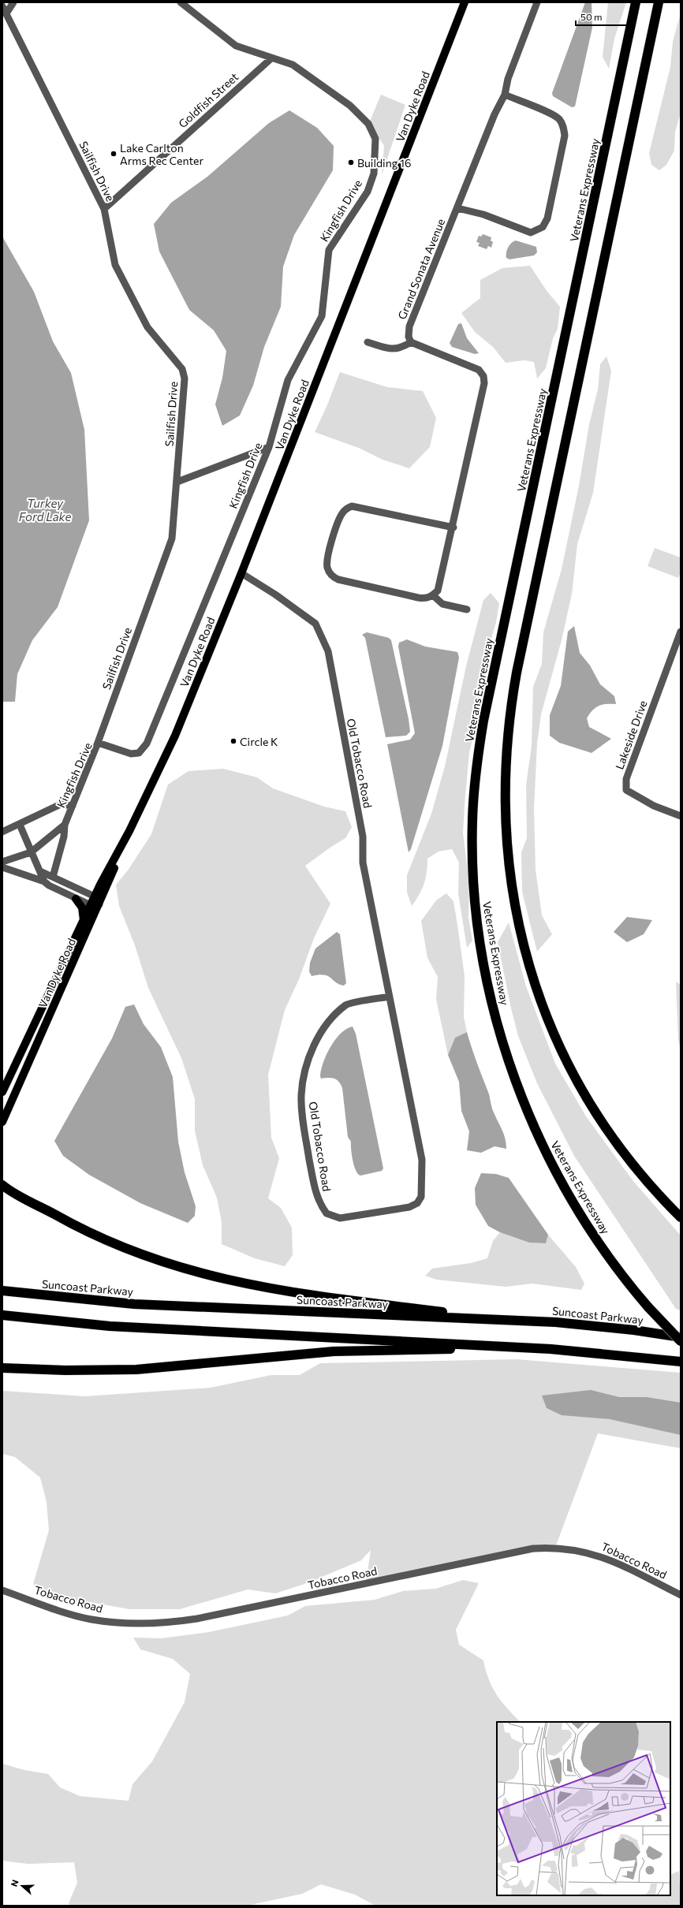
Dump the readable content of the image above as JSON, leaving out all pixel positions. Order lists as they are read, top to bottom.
{
  "streets": {
    "highway": ["Veterans Expressway", "Suncoast Parkway"],
    "main road": ["Van Dyke Road"],
    "street": [
      "Goldfish Street",
      "Sailfish Drive",
      "Kingfish Drive",
      "Grand Sonata Avenue",
      "Lakeside Drive",
      "Old Tobacco Road",
      "Tobacco Road"
    ]
  },
  "crossings": [
    ["Goldfish Street", "Sailfish Drive"],
    ["Goldfish Street", "Kingfish Drive"],
    ["Van Dyke Road", "Old Tobacco Road"],
    ["Sailfish Drive", "Kingfish Drive"]
  ],
  "water": ["Turkey Ford Lake"],
  "places": ["Lake Carlton Arms Rec Center", "Building 16", "Circle K"],
  "scale_bar": "50 m",
  "north": "left"
}
